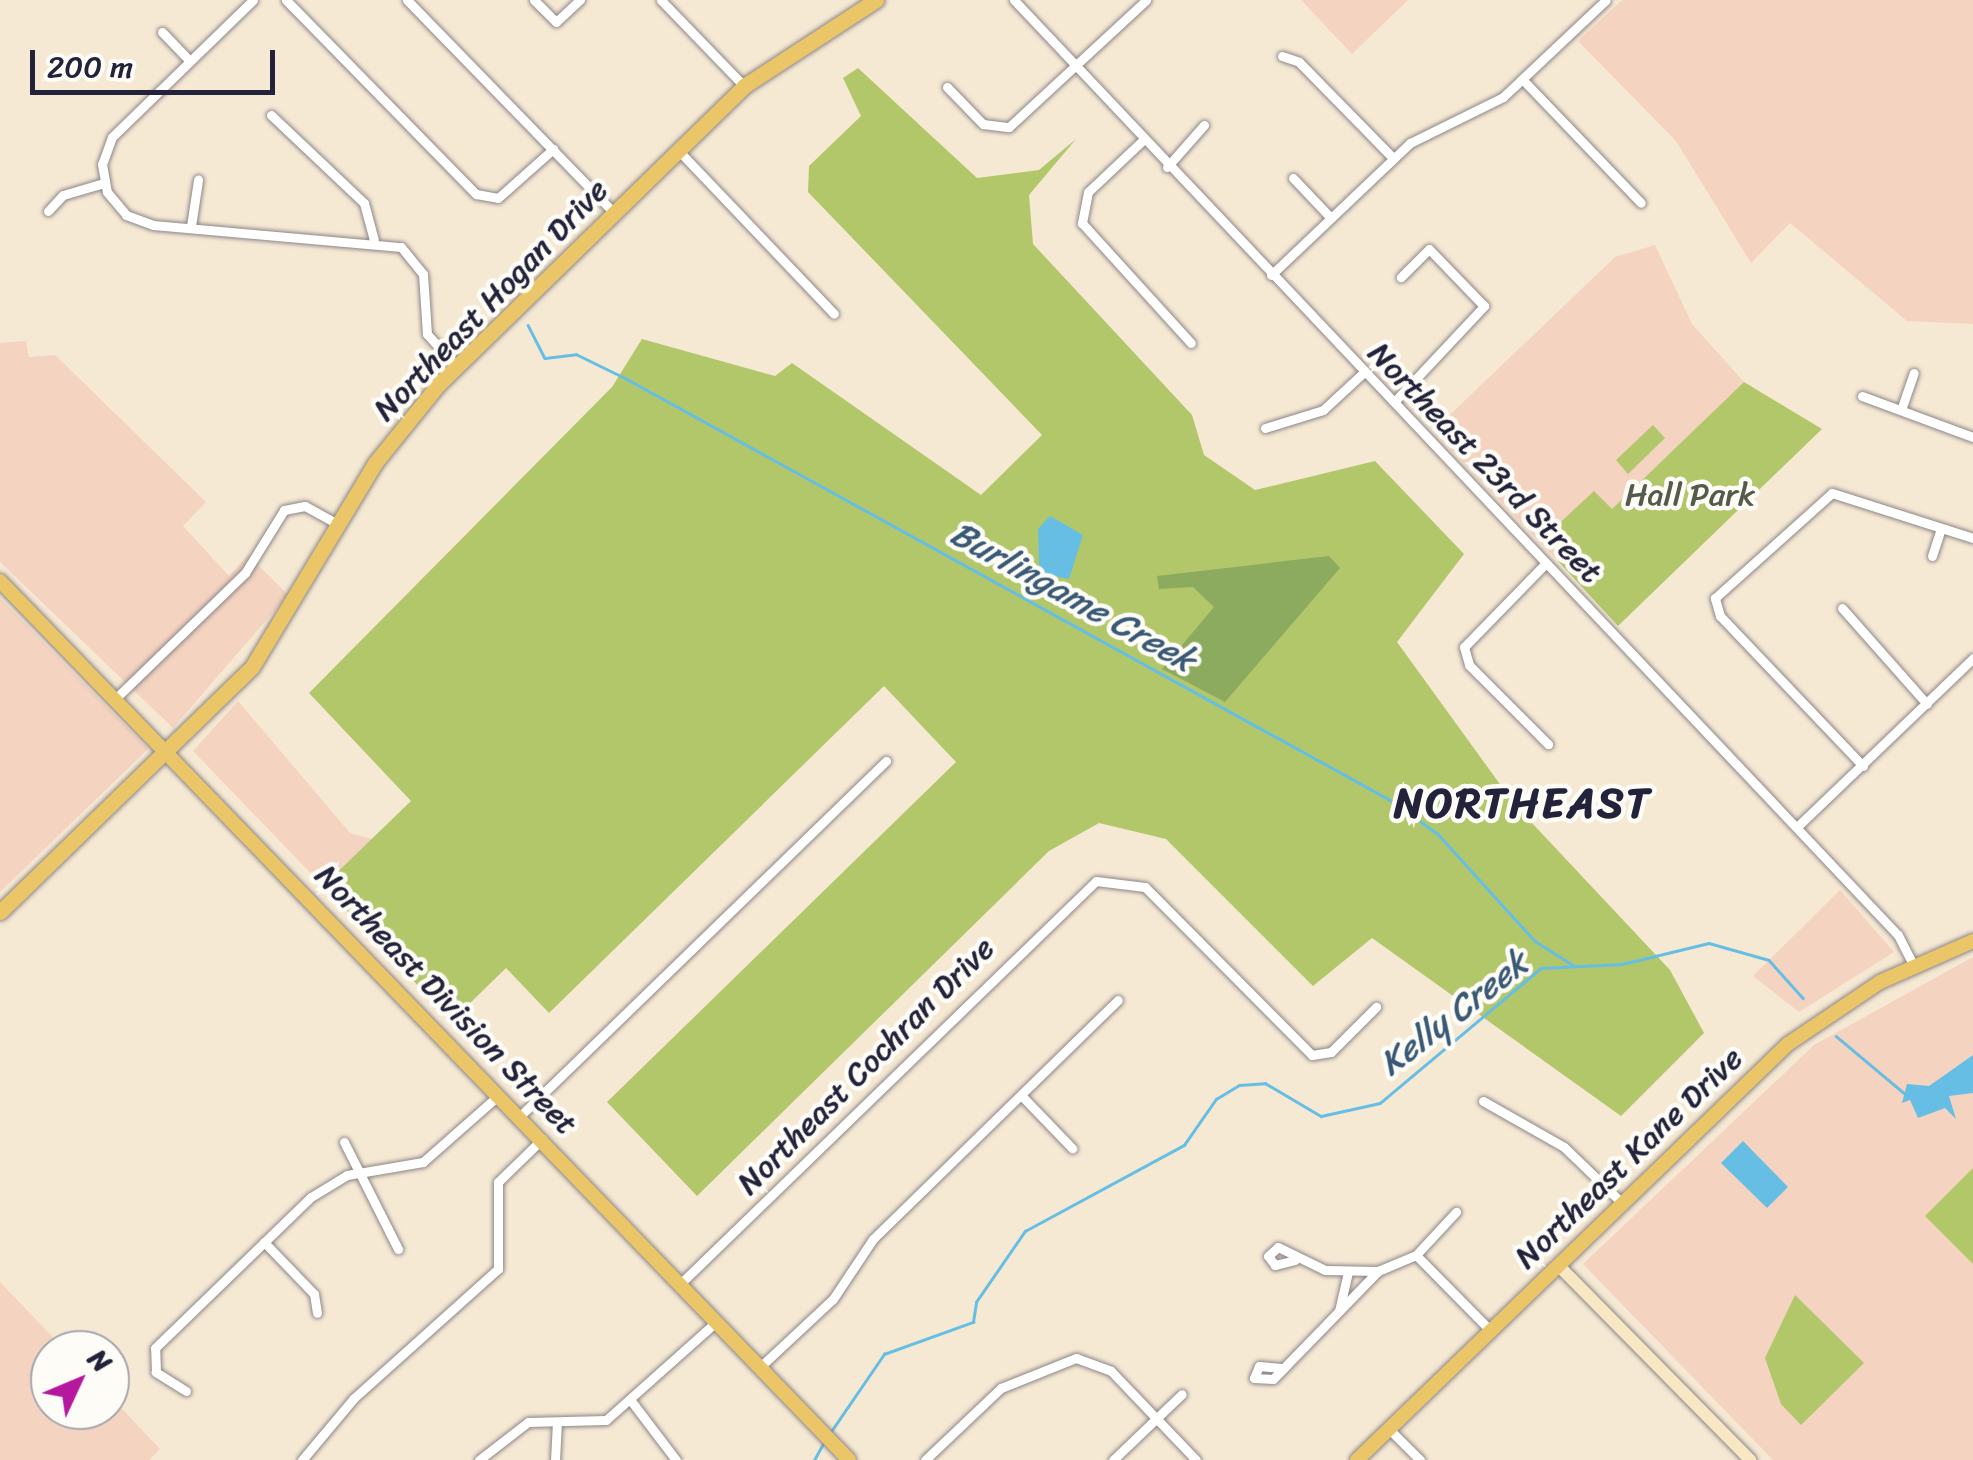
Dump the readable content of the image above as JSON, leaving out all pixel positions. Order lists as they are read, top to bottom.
{
  "streets": {
    "highway": ["Northeast Hogan Drive"],
    "main road": ["Northeast Division Street", "Northeast Kane Drive"],
    "street": ["Northeast 23rd Street", "Northeast Cochran Drive"]
  },
  "crossings": [
    ["Northeast Hogan Drive", "Northeast Division Street"],
    ["Northeast 23rd Street", "Northeast Kane Drive"],
    ["Northeast Division Street", "Northeast Cochran Drive"]
  ],
  "districts": ["NORTHEAST"],
  "water": ["Burlingame Creek", "Kelly Creek"],
  "parks": ["Hall Park"],
  "scale_bar": "200 m",
  "north": "top right"
}
